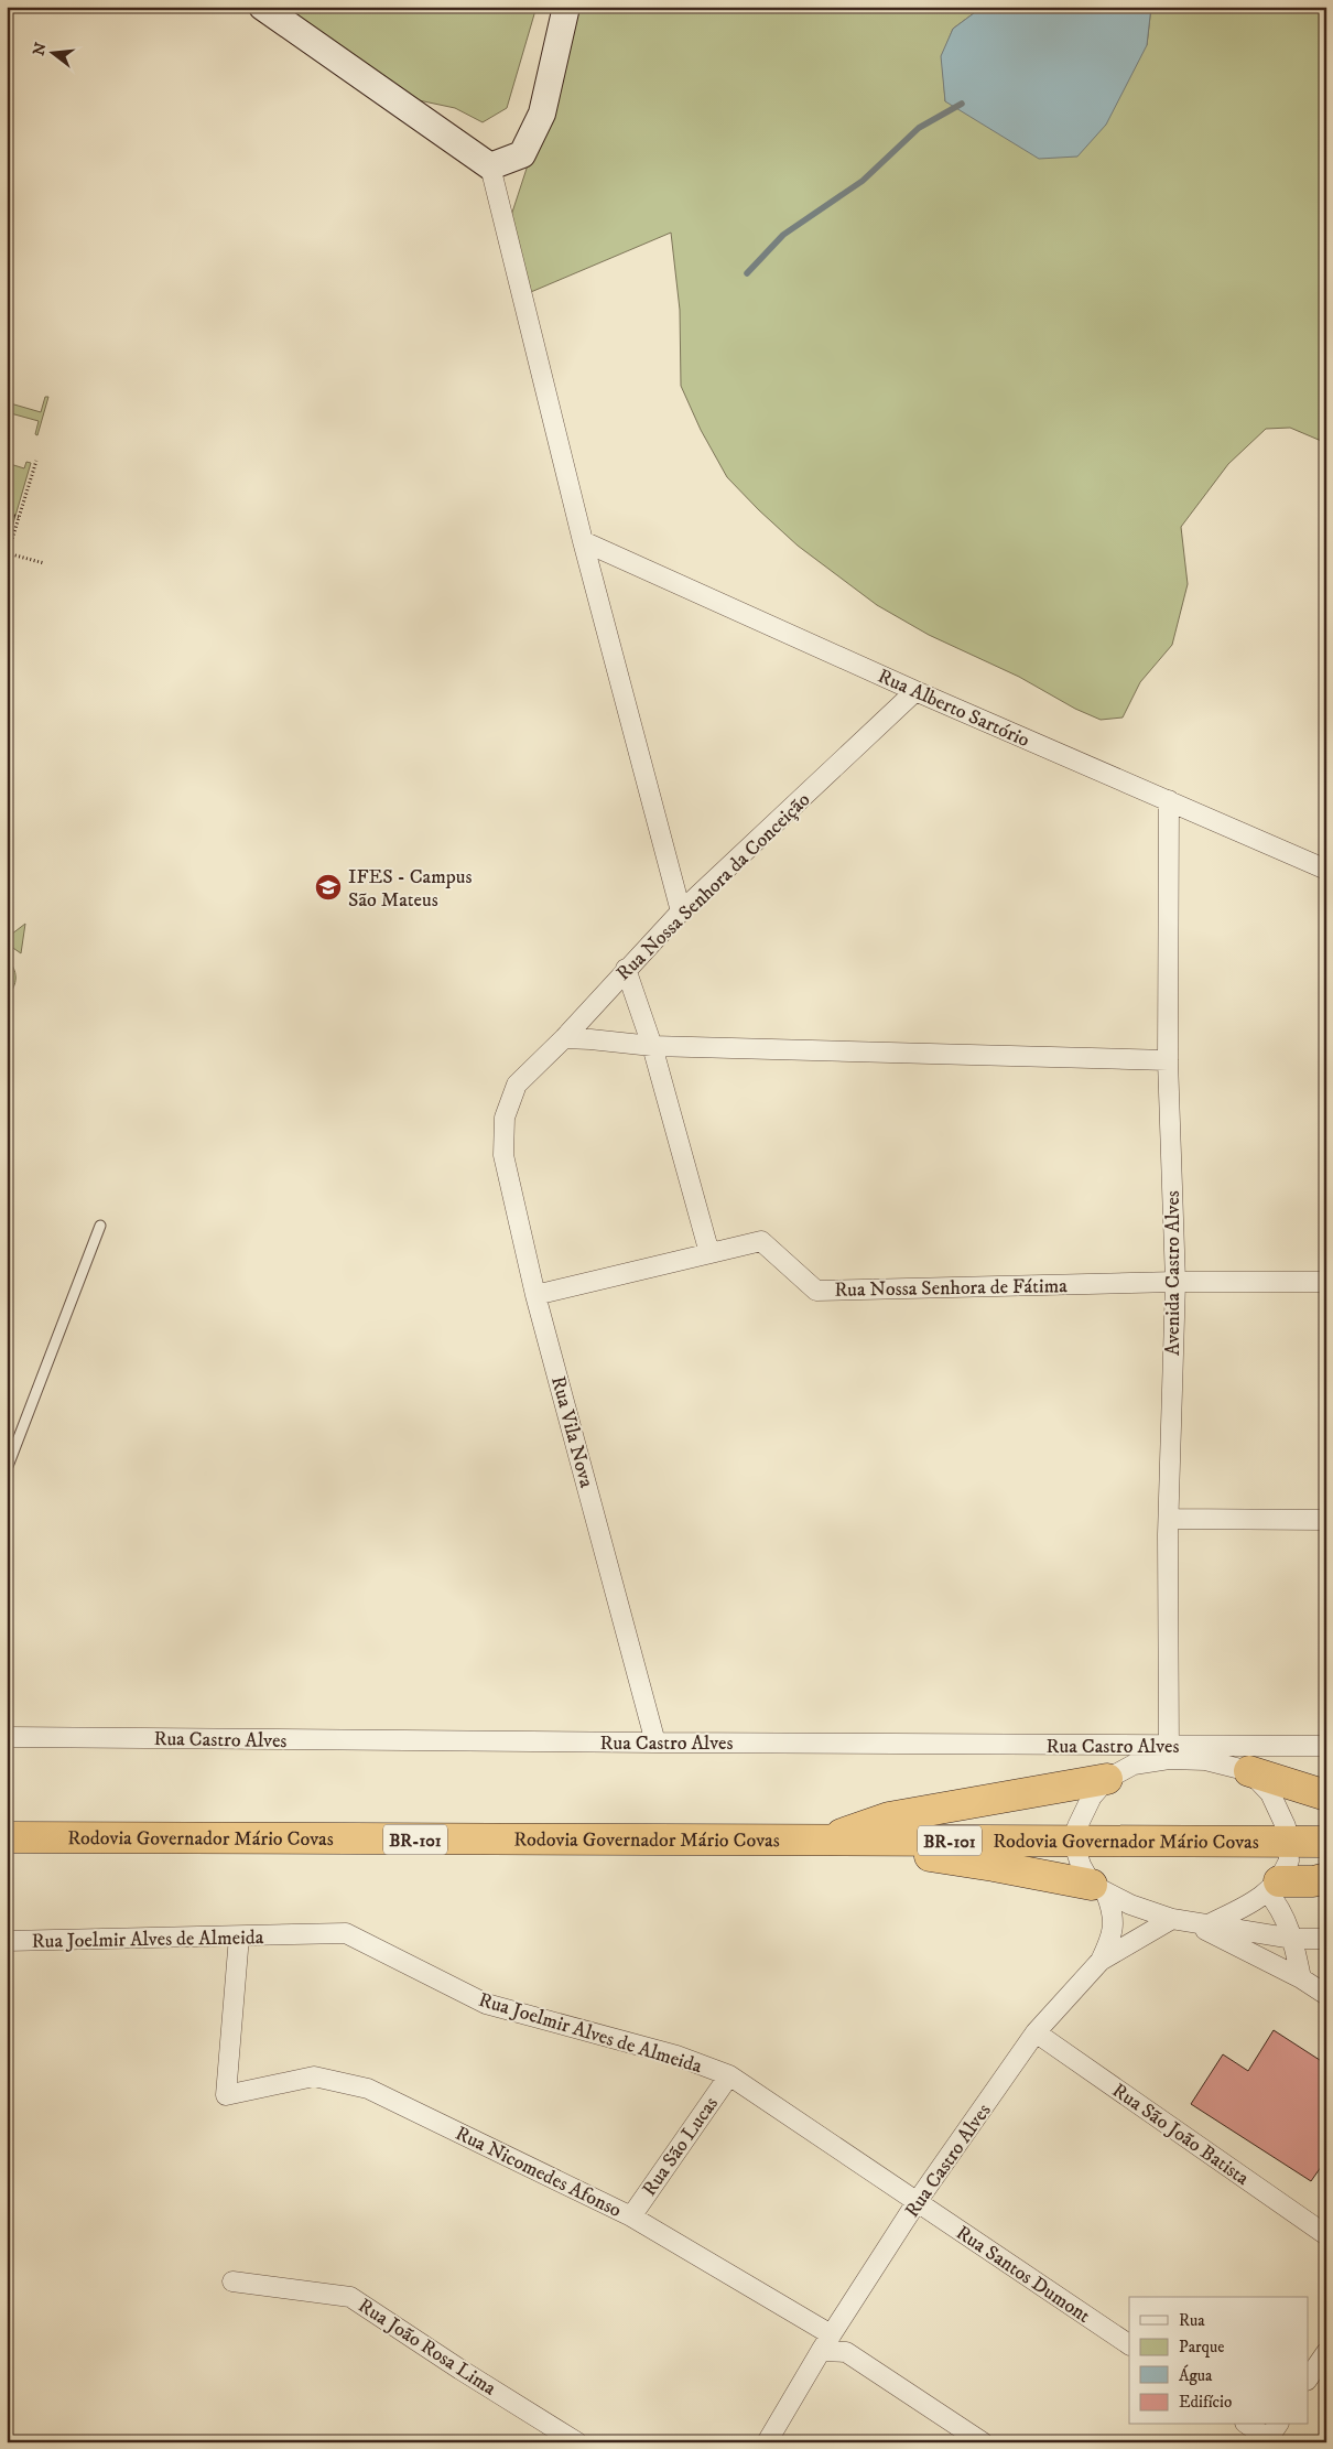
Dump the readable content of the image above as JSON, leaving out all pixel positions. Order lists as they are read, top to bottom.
{
  "streets": {
    "highway": ["Rodovia Governador Mário Covas", "BR-101"],
    "street": [
      "Rua Alberto Sartório",
      "Rua Nossa Senhora da Conceição",
      "Avenida Castro Alves",
      "Rua Nossa Senhora de Fátima",
      "Rua Vila Nova",
      "Rua Castro Alves",
      "Rua Joelmir Alves de Almeida",
      "Rua São João Batista",
      "Rua São Lucas",
      "Rua Nicomedes Afonso",
      "Rua Santos Dumont",
      "Rua João Rosa Lima"
    ]
  },
  "crossings": [
    ["Rua Alberto Sartório", "Rua Nossa Senhora da Conceição"],
    ["Rua Alberto Sartório", "Avenida Castro Alves"],
    ["Rua Nossa Senhora da Conceição", "Rua Vila Nova"],
    ["Avenida Castro Alves", "Rua Nossa Senhora de Fátima"],
    ["Avenida Castro Alves", "Rua Castro Alves"],
    ["Rua Nossa Senhora de Fátima", "Rua Vila Nova"],
    ["Rua Vila Nova", "Rua Castro Alves"],
    ["Rua Castro Alves", "Rua Joelmir Alves de Almeida"],
    ["Rua Castro Alves", "Rua São João Batista"],
    ["Rua Castro Alves", "Rua Nicomedes Afonso"],
    ["Rua Castro Alves", "Rua Santos Dumont"],
    ["Rua Joelmir Alves de Almeida", "Rua São Lucas"],
    ["Rua Joelmir Alves de Almeida", "Rua Nicomedes Afonso"],
    ["Rua Joelmir Alves de Almeida", "Rua Santos Dumont"],
    ["Rua São Lucas", "Rua Nicomedes Afonso"]
  ],
  "places": {
    "school or university": ["IFES - Campus São Mateus"]
  },
  "legend": [
    "Rua",
    "Parque",
    "Água",
    "Edifício"
  ],
  "north": "left"
}
